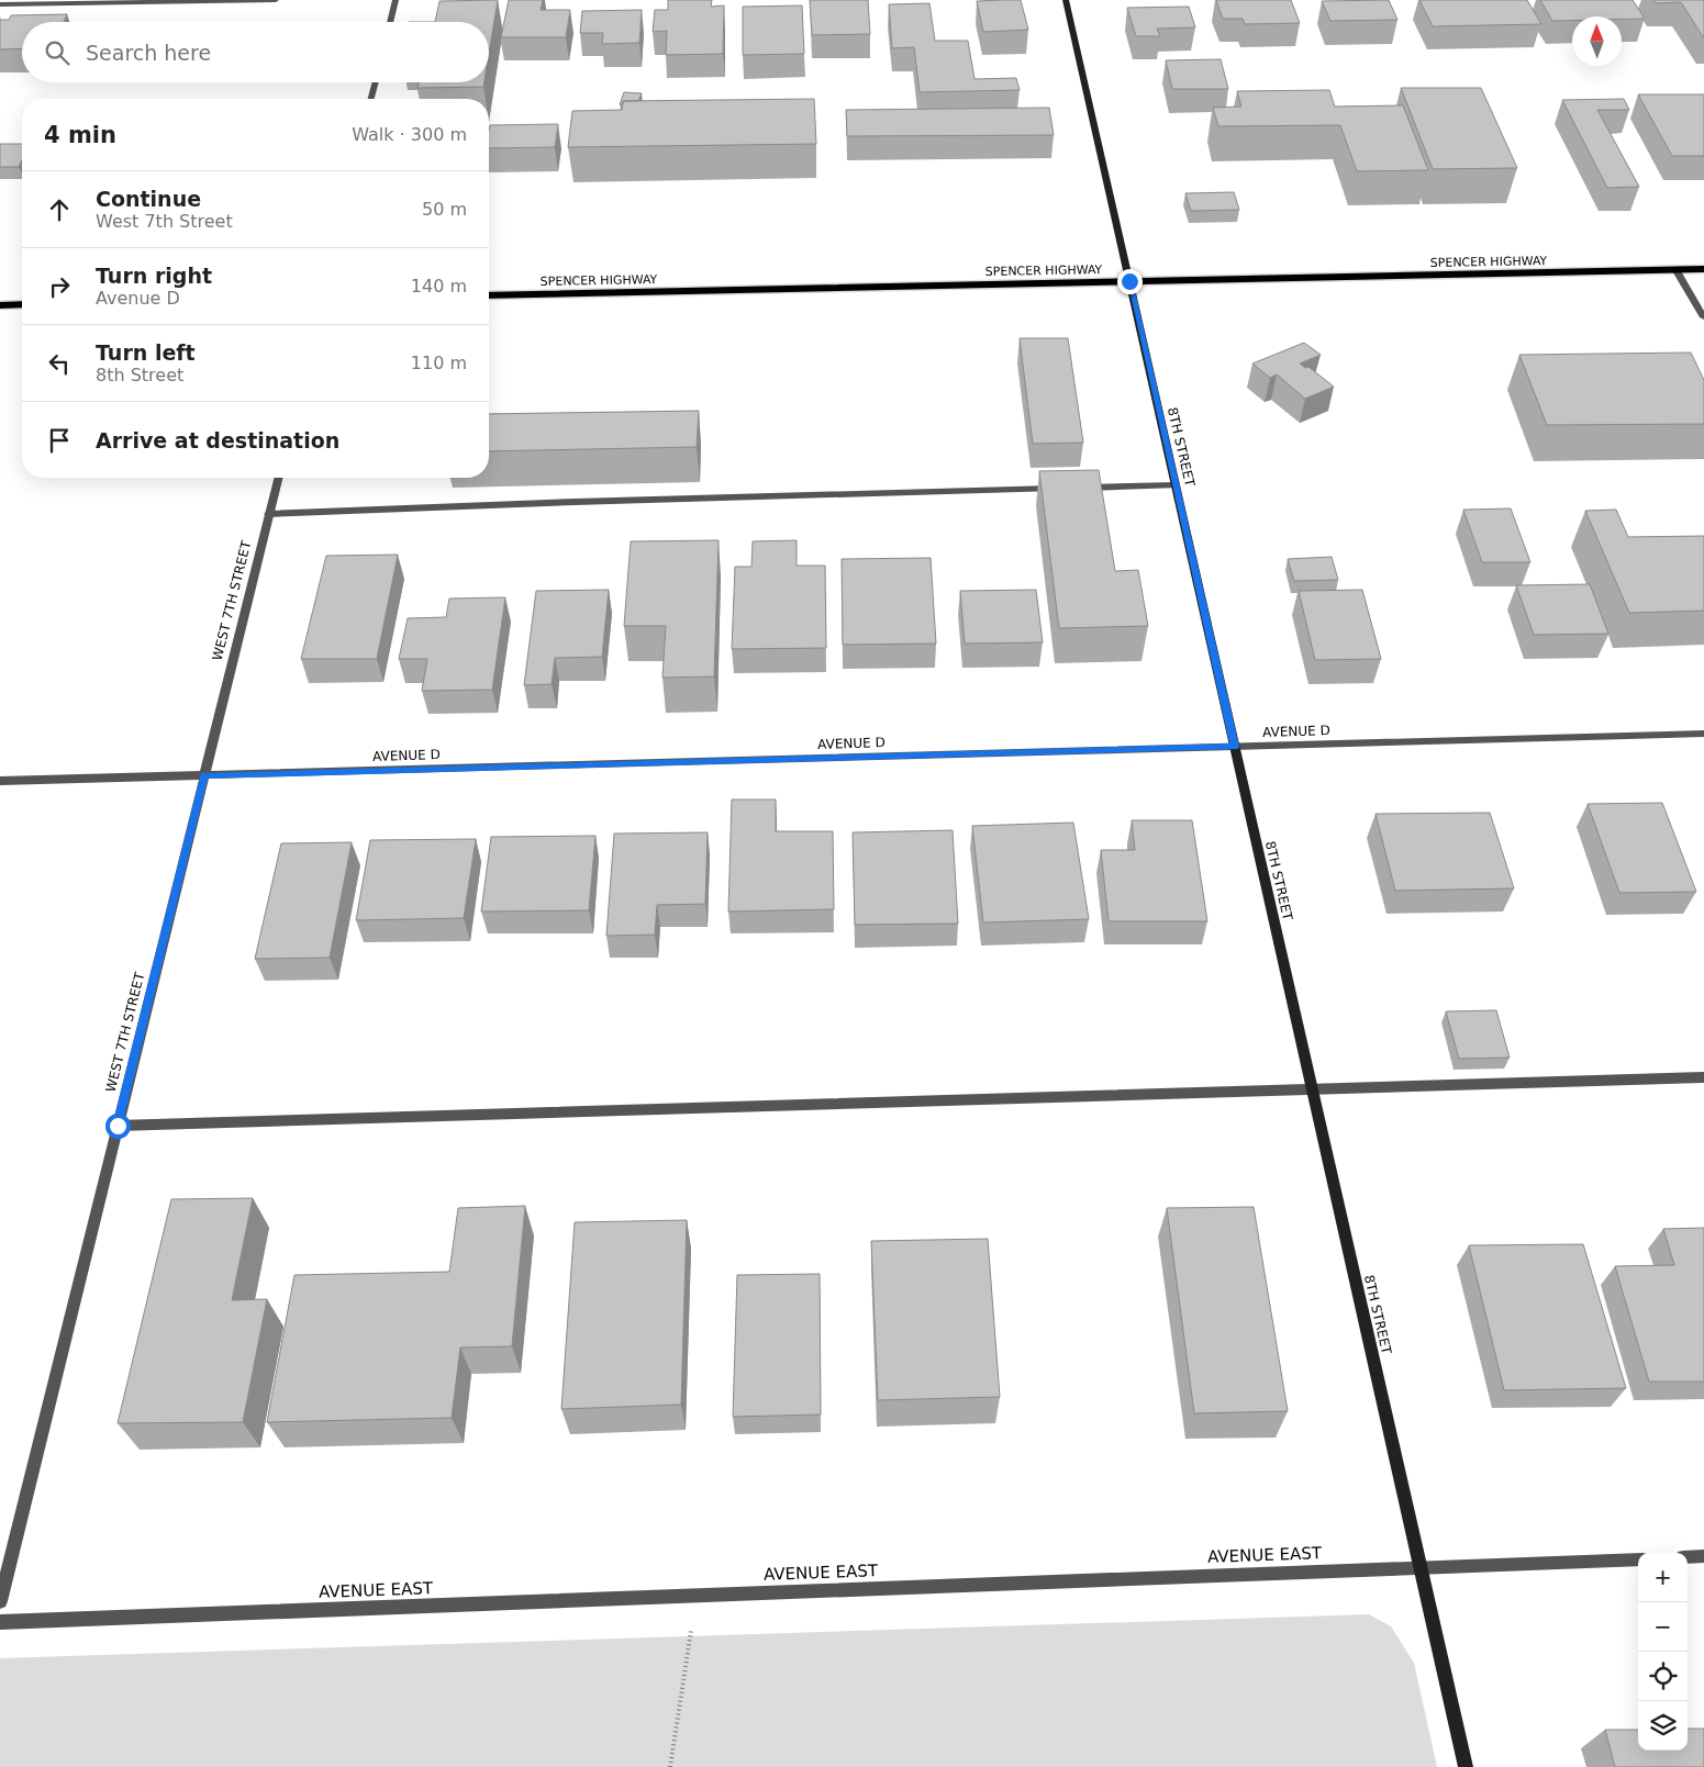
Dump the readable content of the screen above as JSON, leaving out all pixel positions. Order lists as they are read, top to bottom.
{
  "streets": {
    "main road": ["SPENCER HIGHWAY"],
    "street": [
      "8TH STREET",
      "WEST 7TH STREET",
      "AVENUE D",
      "AVENUE EAST"
    ]
  },
  "crossings": [
    ["SPENCER HIGHWAY", "8TH STREET"],
    ["8TH STREET", "AVENUE D"],
    ["8TH STREET", "AVENUE EAST"],
    ["WEST 7TH STREET", "AVENUE D"]
  ],
  "north": "top",
  "page": {
    "search": "Search here",
    "heading": ["4 min", "Walk · 300 m"],
    "list": [
      ["Continue", "West 7th Street", "50 m"],
      ["Turn right", "Avenue D", "140 m"],
      ["Turn left", "8th Street", "110 m"],
      "Arrive at destination"
    ],
    "map_buttons": ["+", "−"]
  }
}
